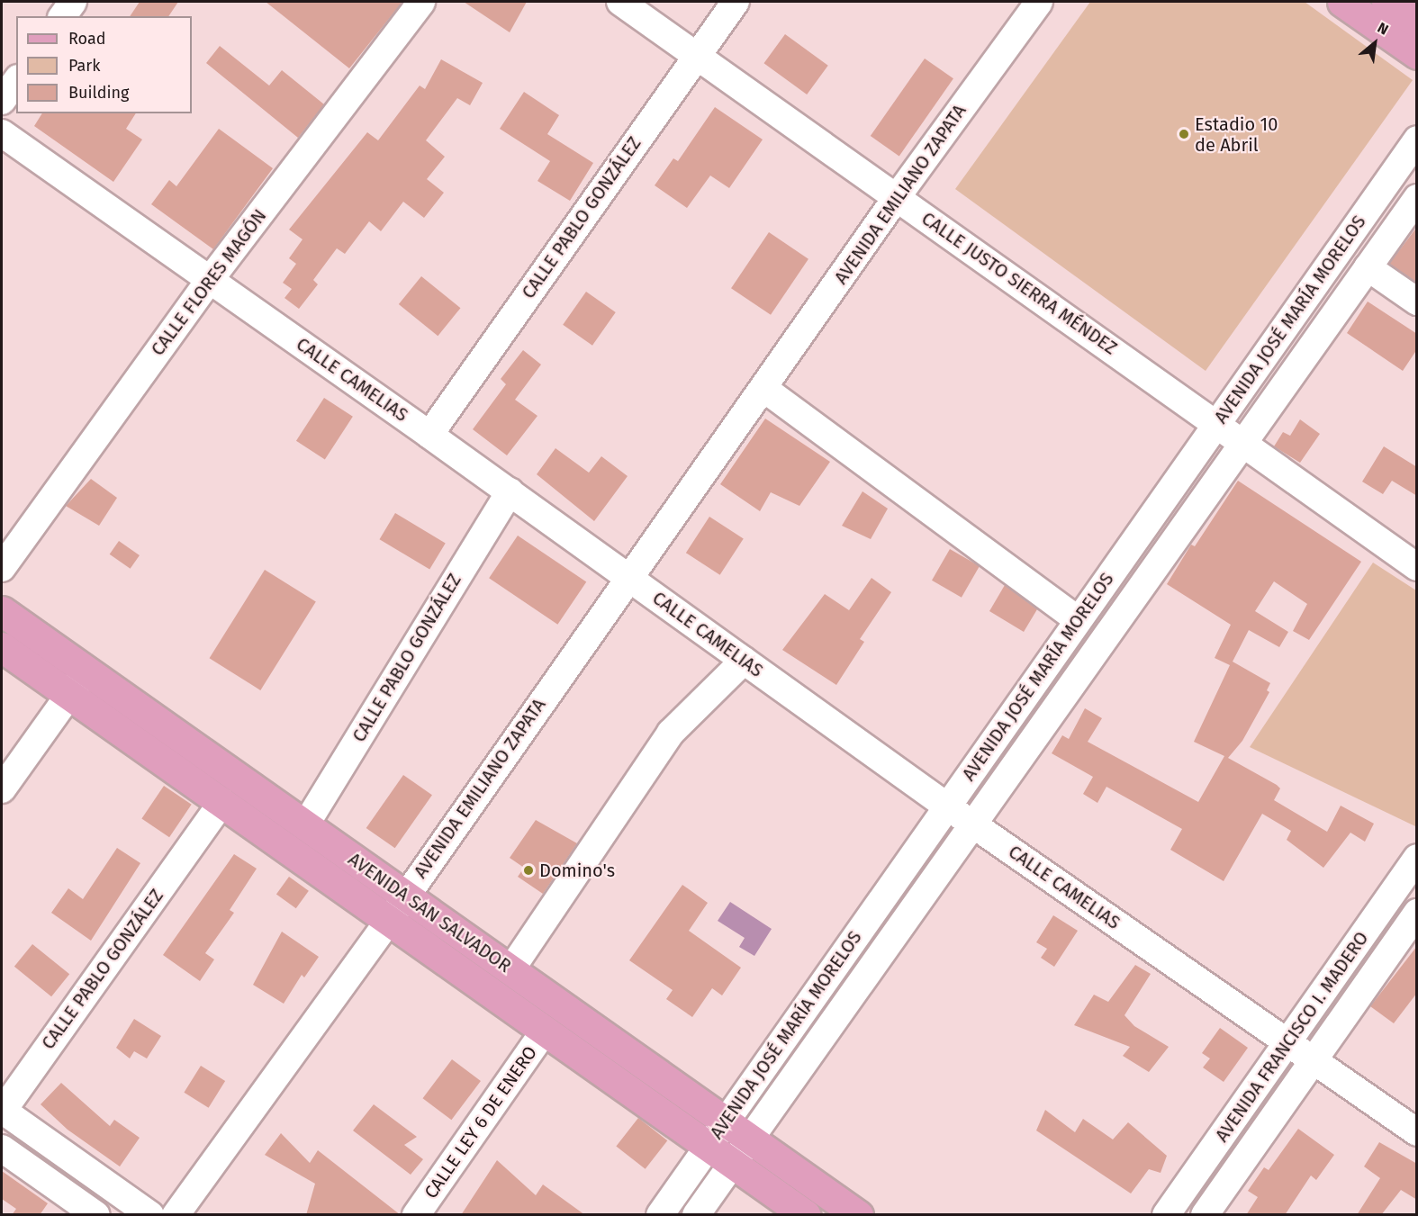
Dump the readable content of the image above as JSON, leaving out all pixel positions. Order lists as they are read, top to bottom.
{
  "streets": {
    "main road": ["AVENIDA SAN SALVADOR"],
    "street": [
      "AVENIDA EMILIANO ZAPATA",
      "CALLE PABLO GONZÁLEZ",
      "CALLE FLORES MAGÓN",
      "CALLE JUSTO SIERRA MÉNDEZ",
      "AVENIDA JOSÉ MARÍA MORELOS",
      "CALLE CAMELIAS",
      "AVENIDA FRANCISCO I. MADERO",
      "CALLE LEY 6 DE ENERO"
    ]
  },
  "crossings": [
    ["AVENIDA EMILIANO ZAPATA", "CALLE JUSTO SIERRA MÉNDEZ"],
    ["AVENIDA EMILIANO ZAPATA", "CALLE CAMELIAS"],
    ["AVENIDA EMILIANO ZAPATA", "AVENIDA SAN SALVADOR"],
    ["CALLE PABLO GONZÁLEZ", "CALLE JUSTO SIERRA MÉNDEZ"],
    ["CALLE PABLO GONZÁLEZ", "CALLE CAMELIAS"],
    ["CALLE PABLO GONZÁLEZ", "AVENIDA SAN SALVADOR"],
    ["CALLE FLORES MAGÓN", "CALLE CAMELIAS"],
    ["CALLE JUSTO SIERRA MÉNDEZ", "AVENIDA JOSÉ MARÍA MORELOS"],
    ["AVENIDA JOSÉ MARÍA MORELOS", "CALLE CAMELIAS"],
    ["AVENIDA JOSÉ MARÍA MORELOS", "AVENIDA SAN SALVADOR"],
    ["CALLE CAMELIAS", "AVENIDA FRANCISCO I. MADERO"],
    ["AVENIDA SAN SALVADOR", "CALLE LEY 6 DE ENERO"]
  ],
  "places": ["Estadio 10 de Abril", "Domino's"],
  "legend": ["Road", "Park", "Building"],
  "north": "top right"
}
